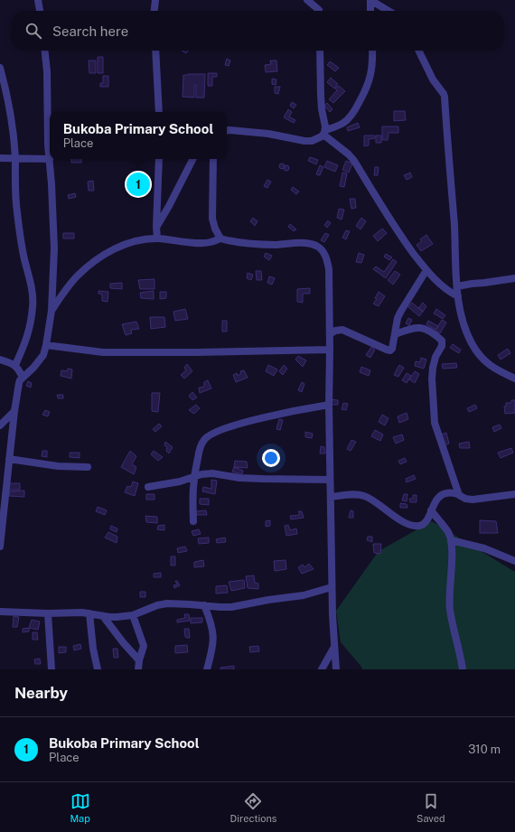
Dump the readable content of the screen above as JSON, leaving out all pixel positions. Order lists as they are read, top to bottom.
{
  "page": {
    "search": "Search here",
    "popup": ["Bukoba Primary School", "Place"],
    "pins": "1",
    "heading": "Nearby",
    "list": [
      {
        "mark": "1",
        "name": "Bukoba Primary School",
        "note": "Place",
        "value": "310 m"
      }
    ],
    "nav": ["Map", "Directions", "Saved"]
  }
}
